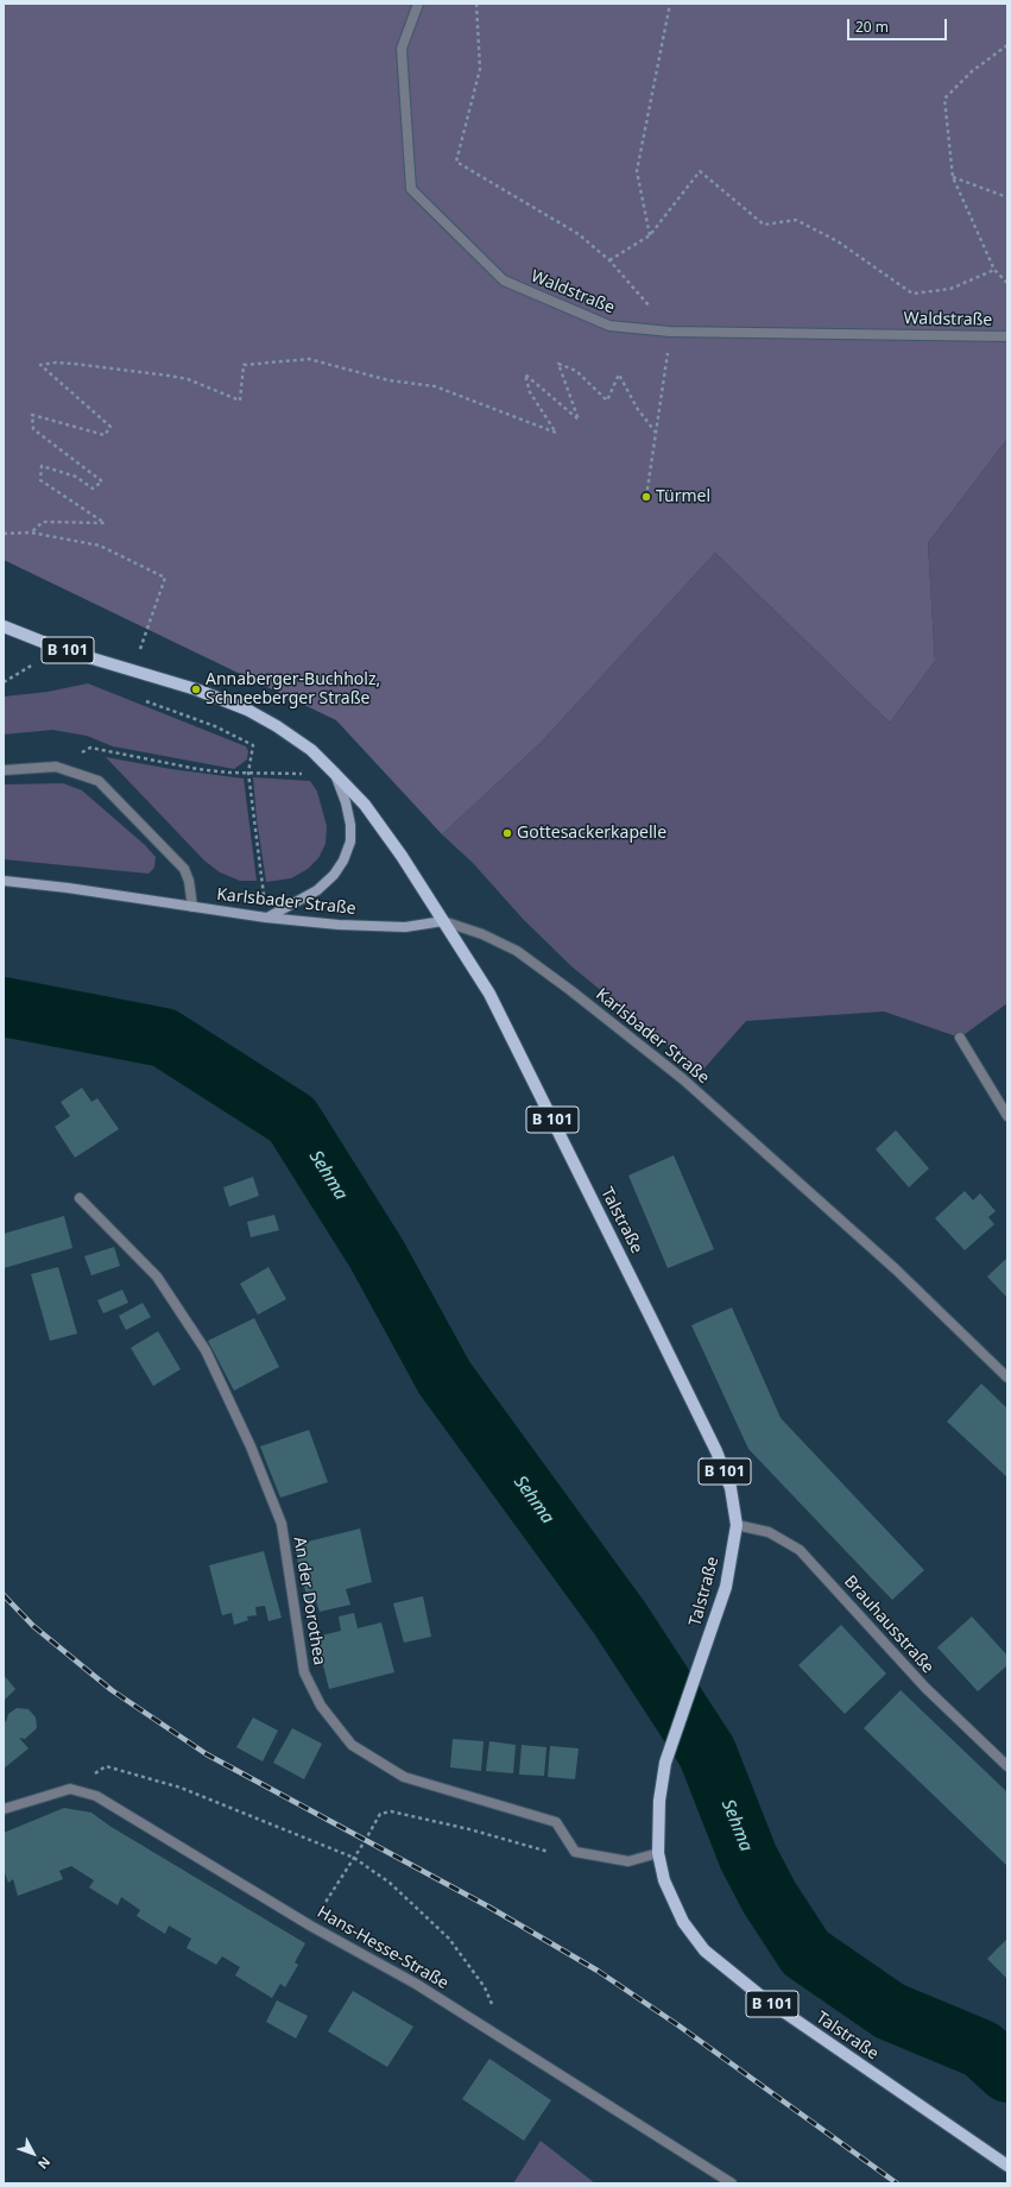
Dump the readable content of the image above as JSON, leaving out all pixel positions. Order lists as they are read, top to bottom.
{
  "streets": {
    "main road": ["B 101", "Karlsbader Straße", "Talstraße"],
    "street": [
      "Waldstraße",
      "An der Dorothea",
      "Brauhausstraße",
      "Hans-Hesse-Straße"
    ]
  },
  "crossings": [
    ["B 101", "Karlsbader Straße"],
    ["B 101", "Talstraße"],
    ["Karlsbader Straße", "Talstraße"],
    ["Talstraße", "Brauhausstraße"]
  ],
  "water": ["Sehma"],
  "places": ["Türmel", "Annaberger-Buchholz, Schneeberger Straße", "Gottesackerkapelle"],
  "scale_bar": "20 m",
  "north": "bottom right"
}
